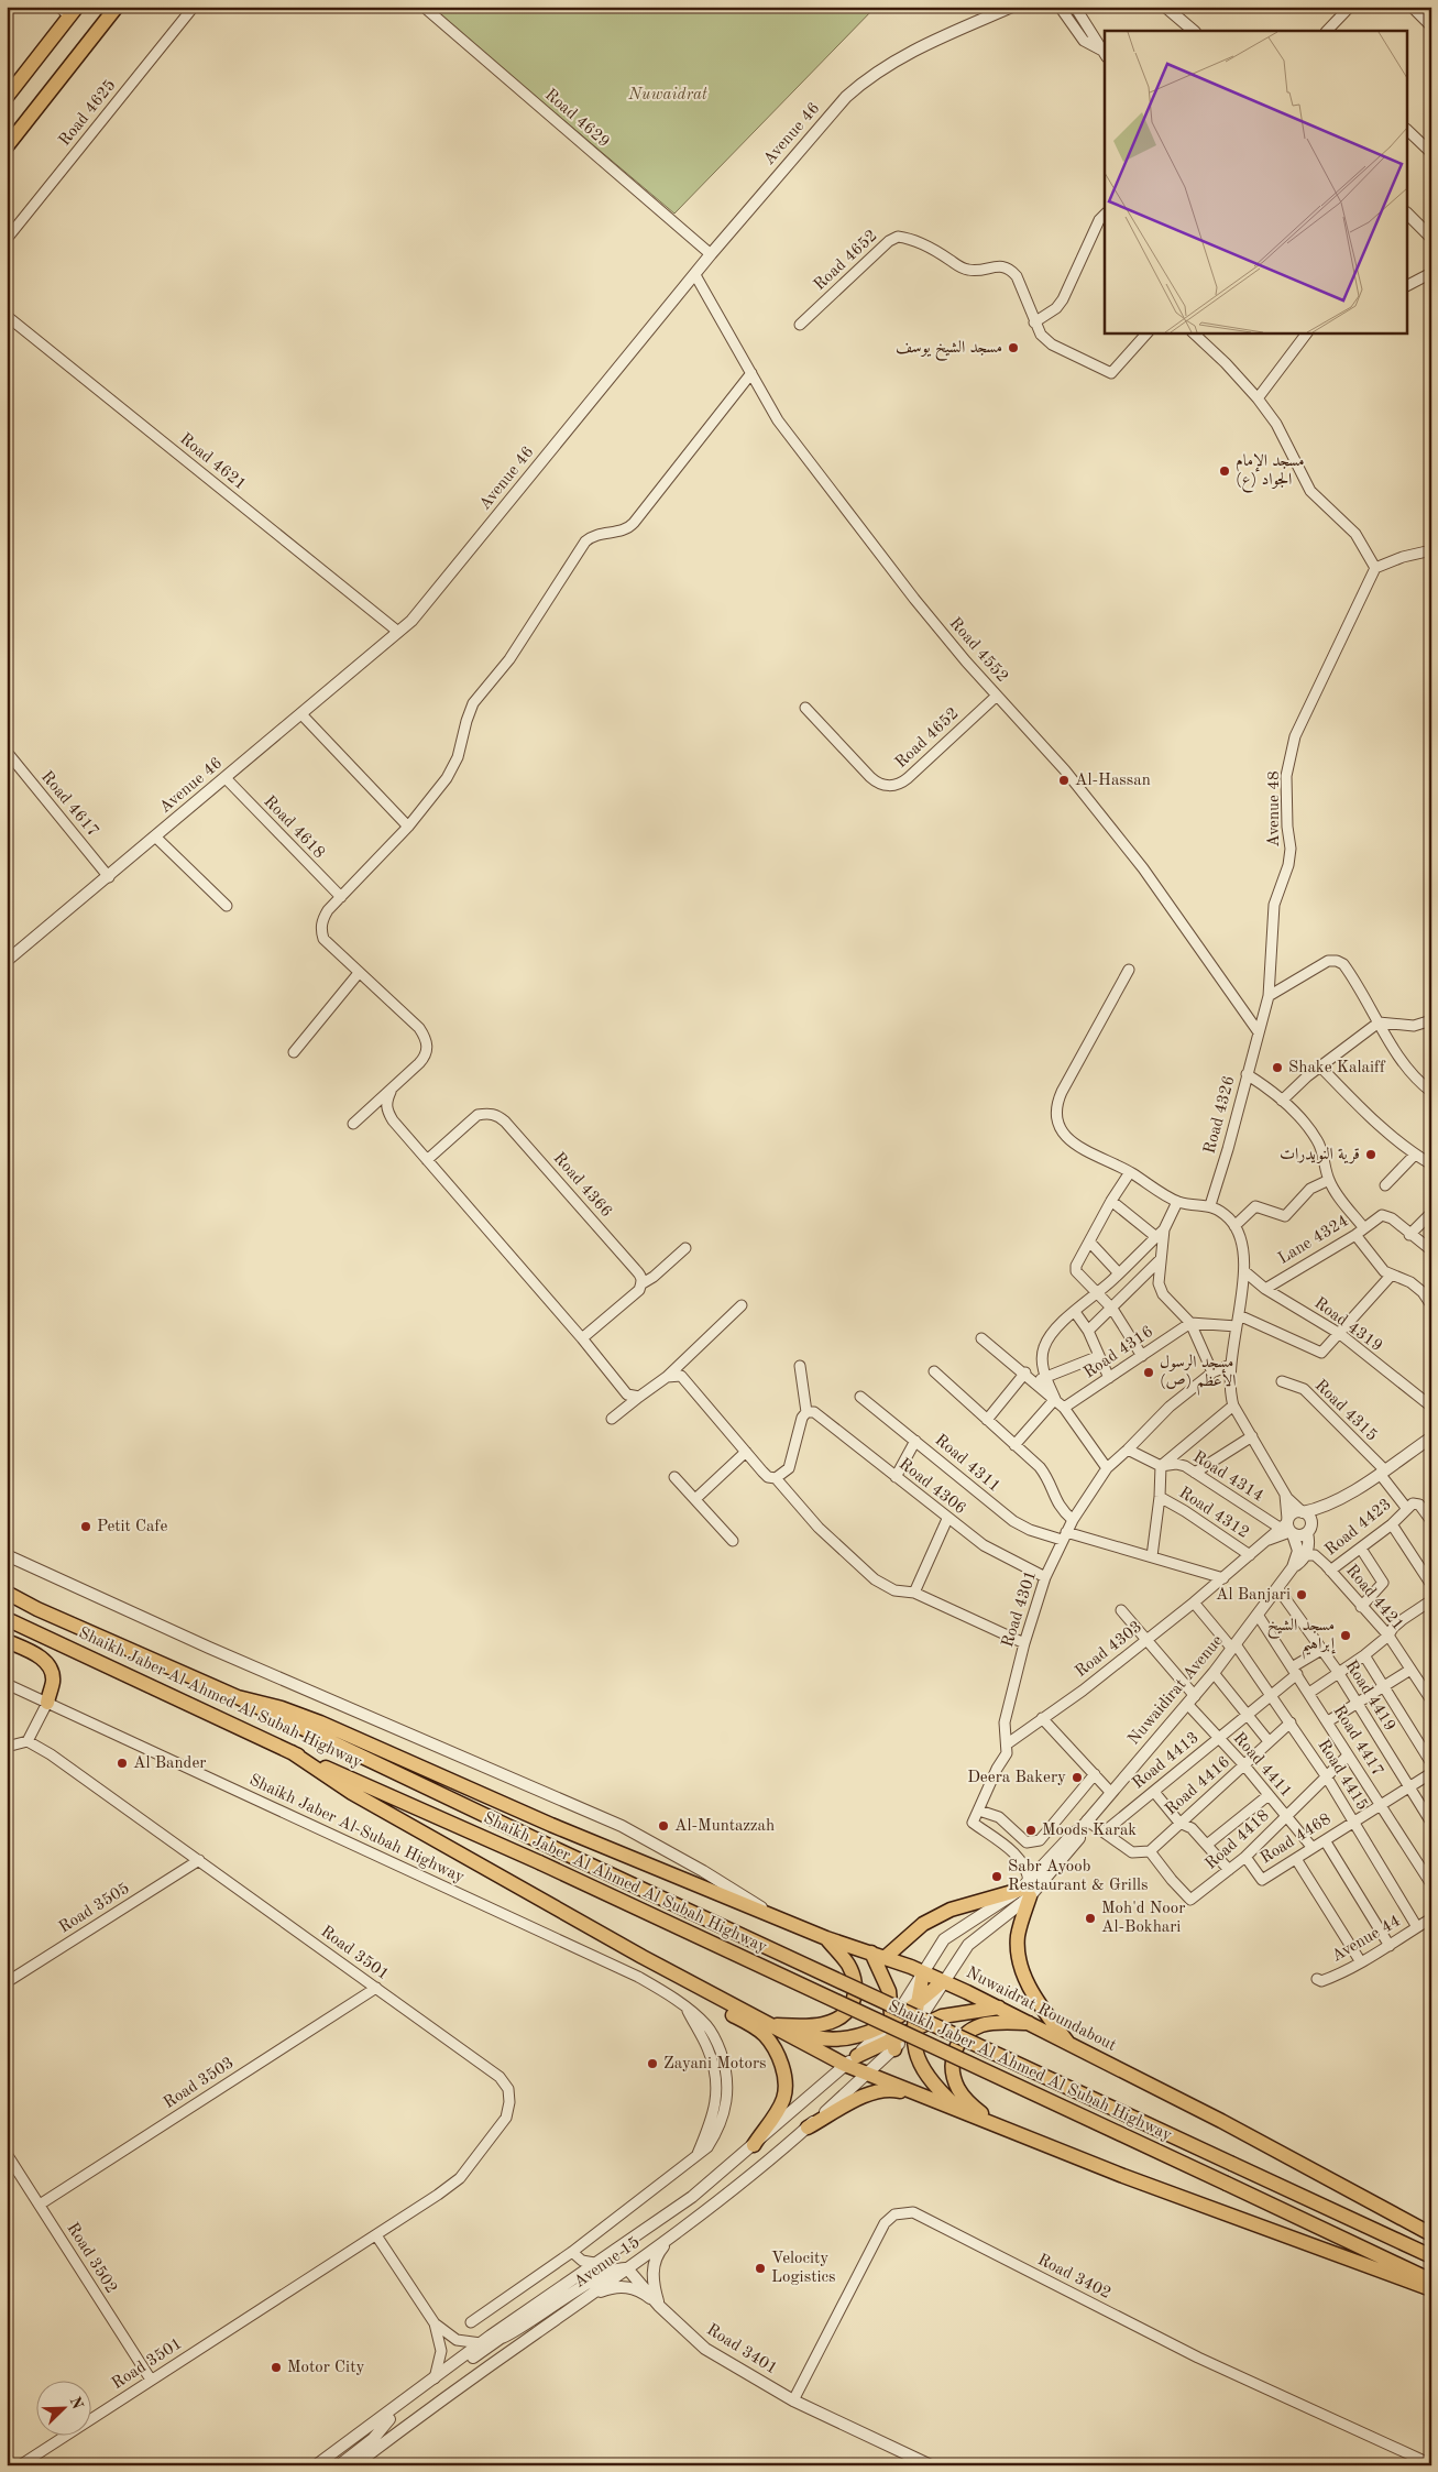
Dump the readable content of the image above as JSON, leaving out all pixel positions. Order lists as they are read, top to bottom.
{
  "streets": {
    "main road": ["Shaikh Jaber Al Ahmed Al Subah Highway", "Nuwaidrat Roundabout"],
    "street": [
      "Road 4625",
      "Road 4629",
      "Avenue 46",
      "Road 4652",
      "Road 4621",
      "Road 4552",
      "Road 4617",
      "Avenue 48",
      "Road 4618",
      "Road 4326",
      "Road 4366",
      "Lane 4324",
      "Road 4319",
      "Road 4316",
      "Road 4315",
      "Road 4311",
      "Road 4314",
      "Road 4306",
      "Road 4312",
      "Road 4423",
      "Road 4421",
      "Road 4301",
      "Road 4303",
      "Nuwaidirat Avenue",
      "Road 4419",
      "Road 4417",
      "Road 4413",
      "Road 4411",
      "Road 4415",
      "Road 4416",
      "Shaikh Jaber Al-Subah Highway",
      "Road 4468",
      "Road 4418",
      "Road 3505",
      "Avenue 44",
      "Road 3501",
      "Road 3503",
      "Road 3502",
      "Avenue 15",
      "Road 3402",
      "Road 3401"
    ]
  },
  "crossings": [
    ["Road 4629", "Avenue 46"],
    ["Avenue 46", "Road 4621"],
    ["Avenue 46", "Road 4552"],
    ["Avenue 46", "Road 4617"],
    ["Avenue 46", "Road 4618"],
    ["Road 4652", "Road 4552"],
    ["Road 4552", "Avenue 48"],
    ["Road 4552", "Road 4326"],
    ["Avenue 48", "Road 4326"],
    ["Road 4326", "Road 4319"],
    ["Road 4326", "Road 4316"],
    ["Road 4326", "Road 4315"],
    ["Lane 4324", "Road 4319"],
    ["Road 4319", "Road 4316"],
    ["Road 4319", "Road 4315"],
    ["Road 4316", "Road 4315"],
    ["Road 4315", "Road 4423"],
    ["Road 4311", "Road 4312"],
    ["Road 4311", "Road 4301"],
    ["Road 4311", "Road 4303"],
    ["Road 4314", "Road 4312"],
    ["Road 4314", "Road 4301"],
    ["Road 4314", "Road 4303"],
    ["Road 4314", "Nuwaidirat Avenue"],
    ["Road 4306", "Road 4301"],
    ["Road 4312", "Road 4303"],
    ["Road 4423", "Road 4421"],
    ["Road 4421", "Nuwaidirat Avenue"],
    ["Road 4301", "Road 4303"],
    ["Road 4301", "Nuwaidirat Avenue"],
    ["Road 4303", "Nuwaidirat Avenue"],
    ["Road 4303", "Road 4411"],
    ["Nuwaidirat Avenue", "Road 4419"],
    ["Nuwaidirat Avenue", "Road 4417"],
    ["Nuwaidirat Avenue", "Road 4411"],
    ["Nuwaidirat Avenue", "Road 4415"],
    ["Nuwaidirat Avenue", "Nuwaidrat Roundabout"],
    ["Nuwaidirat Avenue", "Avenue 15"],
    ["Road 4419", "Road 4413"],
    ["Road 4419", "Road 4468"],
    ["Shaikh Jaber Al Ahmed Al Subah Highway", "Nuwaidrat Roundabout"],
    ["Road 4417", "Road 4413"],
    ["Road 4417", "Road 4468"],
    ["Road 4417", "Road 4418"],
    ["Road 4413", "Road 4411"],
    ["Road 4413", "Road 4415"],
    ["Road 4411", "Road 4416"],
    ["Road 4411", "Road 4468"],
    ["Road 4411", "Road 4418"],
    ["Road 4415", "Road 4416"],
    ["Road 4415", "Road 4468"],
    ["Road 4415", "Road 4418"],
    ["Road 4415", "Avenue 44"],
    ["Road 4416", "Road 4418"],
    ["Road 4468", "Road 4418"],
    ["Road 3505", "Road 3501"],
    ["Road 3501", "Road 3503"],
    ["Road 3501", "Road 3502"],
    ["Road 3503", "Road 3502"],
    ["Avenue 15", "Road 3401"],
    ["Road 3402", "Road 3401"]
  ],
  "parks": ["Nuwaidrat"],
  "places": [
    "مسجد الشيخ يوسف",
    "مسجد الإمام الجواد (ع)",
    "Al-Hassan",
    "Shake Kalaiff",
    "قرية النويدرات",
    "مسجد الرسول الأعظم (ص)",
    "Petit Cafe",
    "Al Banjari",
    "مسجد الشيخ إبراهيم",
    "Al Bander",
    "Deera Bakery",
    "Al-Muntazzah",
    "Moods Karak",
    "Sabr Ayoob Restaurant & Grills",
    "Moh'd Noor Al-Bokhari",
    "Zayani Motors",
    "Velocity Logistics",
    "Motor City"
  ],
  "north": "top right"
}
